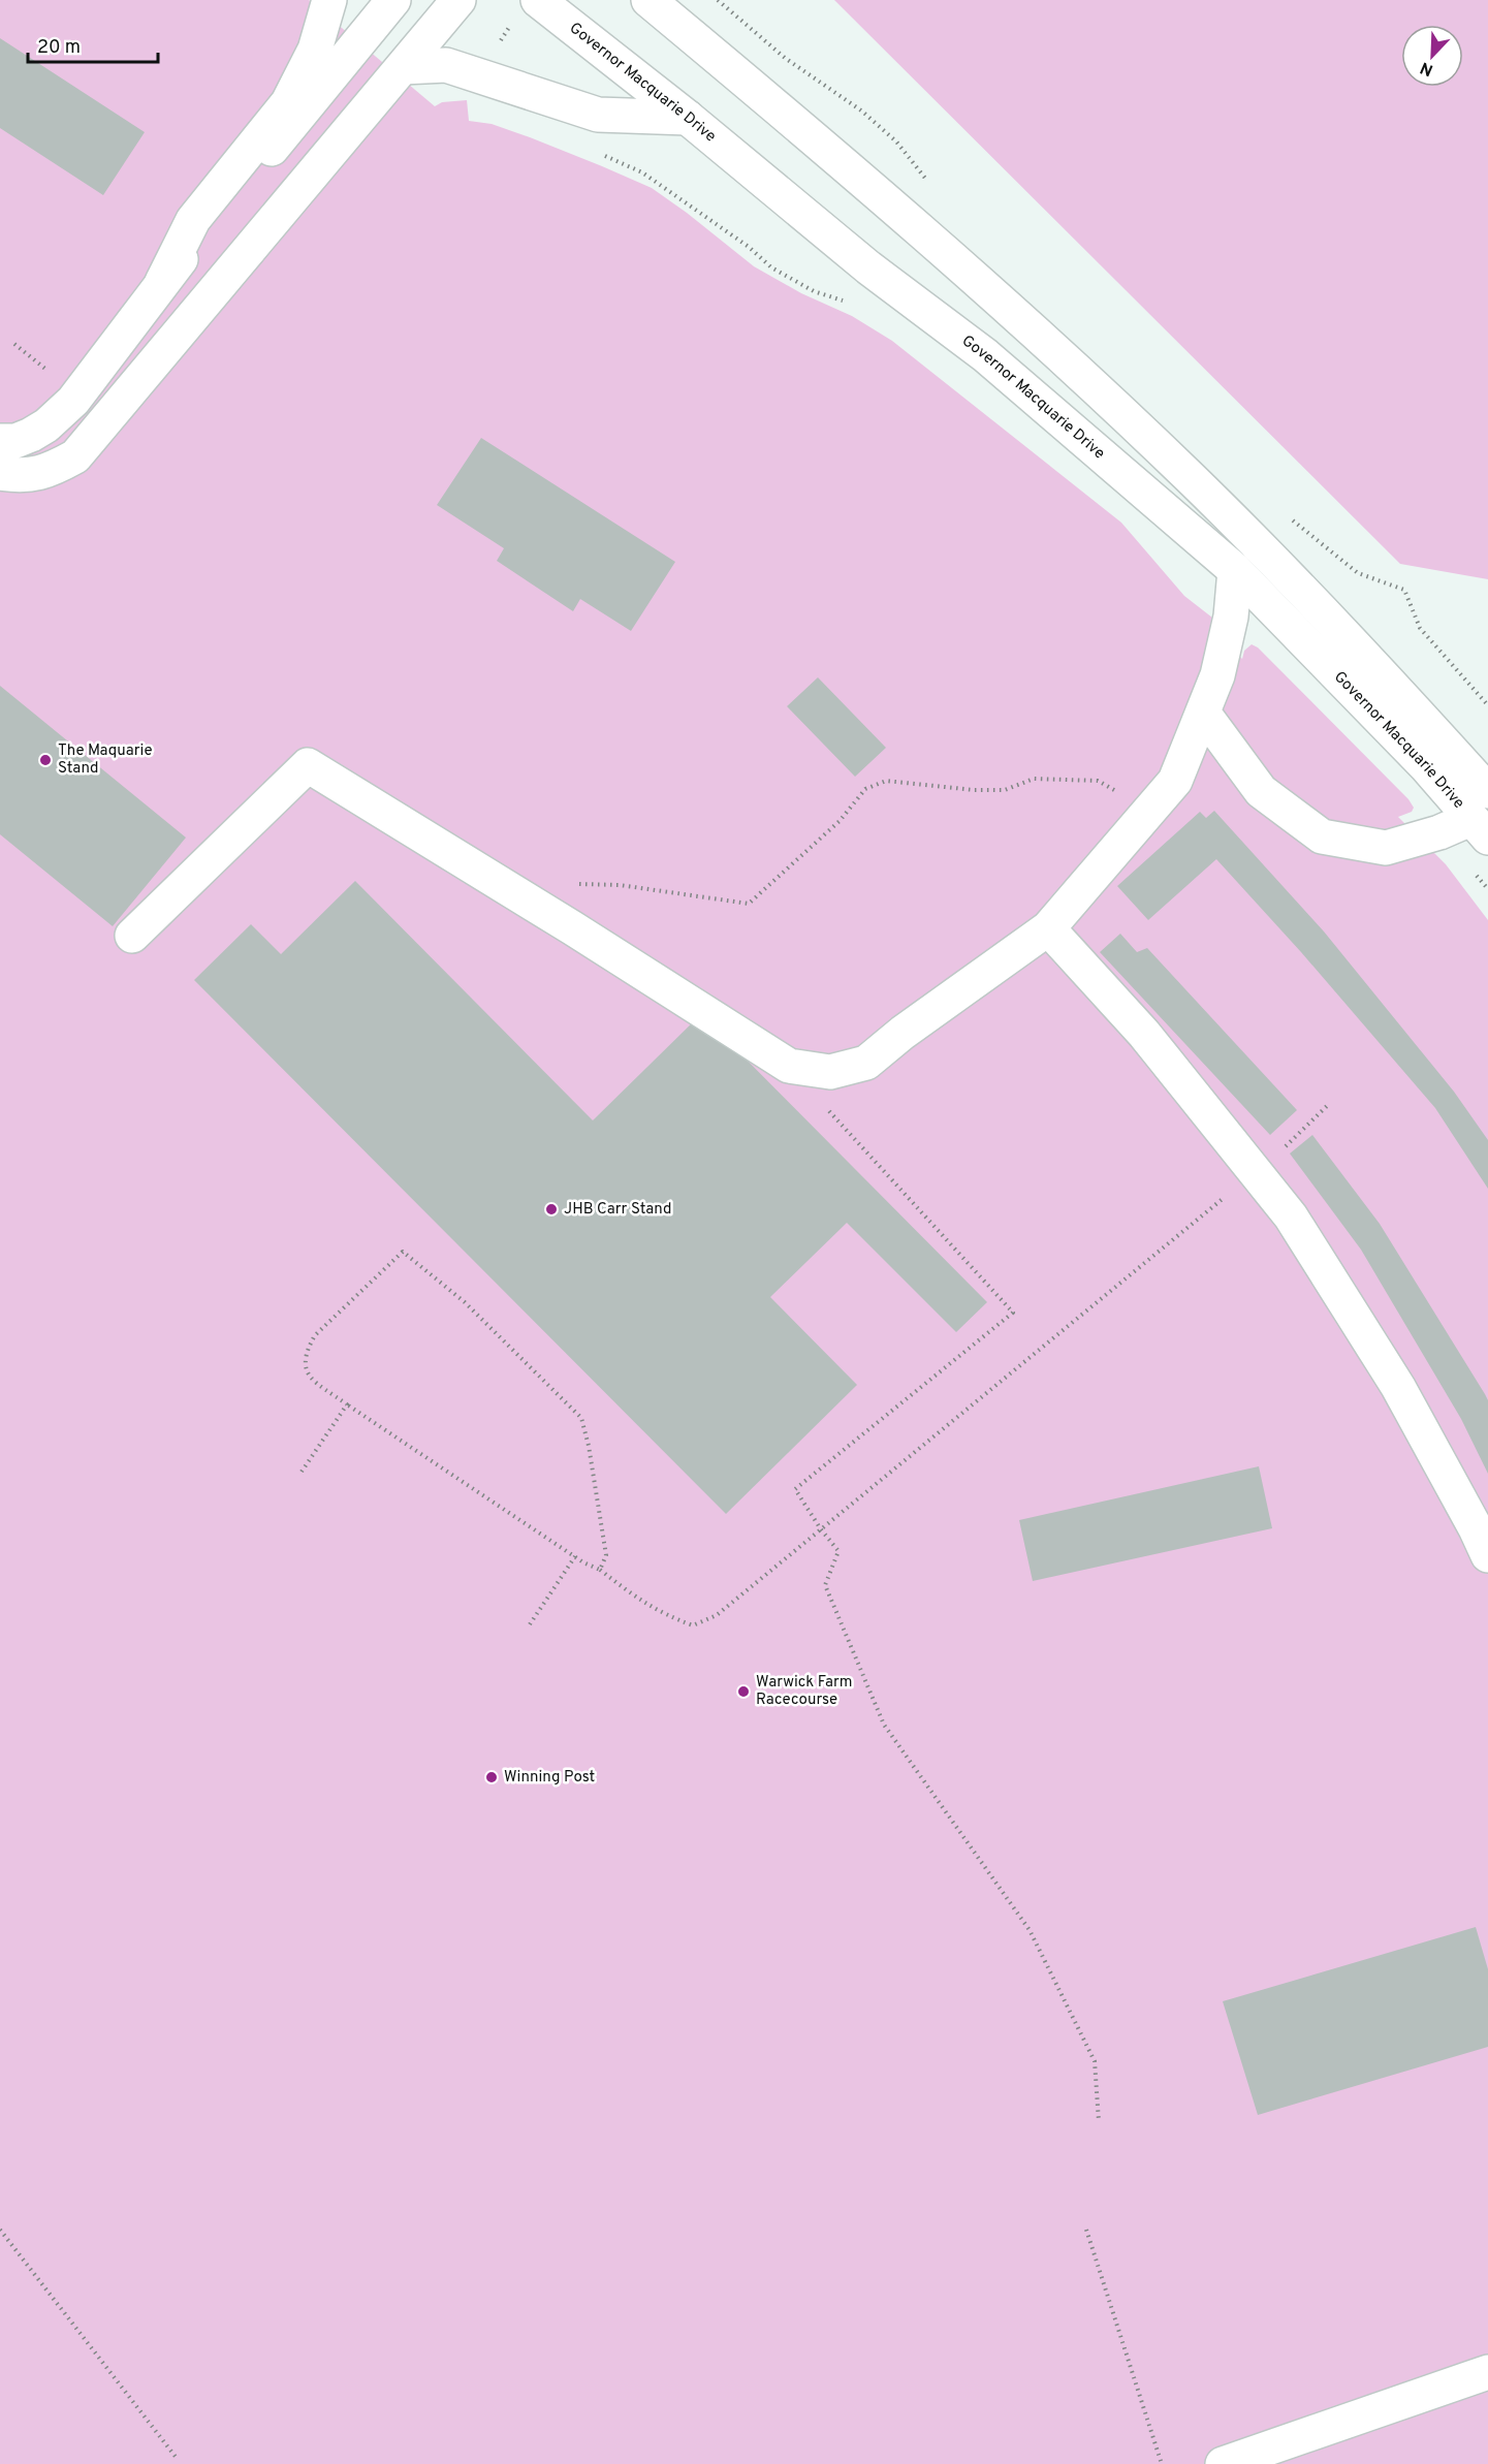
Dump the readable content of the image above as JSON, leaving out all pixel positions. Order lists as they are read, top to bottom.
{
  "streets": {
    "main road": ["Governor Macquarie Drive"]
  },
  "places": [
    "The Maquarie Stand",
    "JHB Carr Stand",
    "Warwick Farm Racecourse",
    "Winning Post"
  ],
  "scale_bar": "20 m",
  "north": "bottom left"
}
